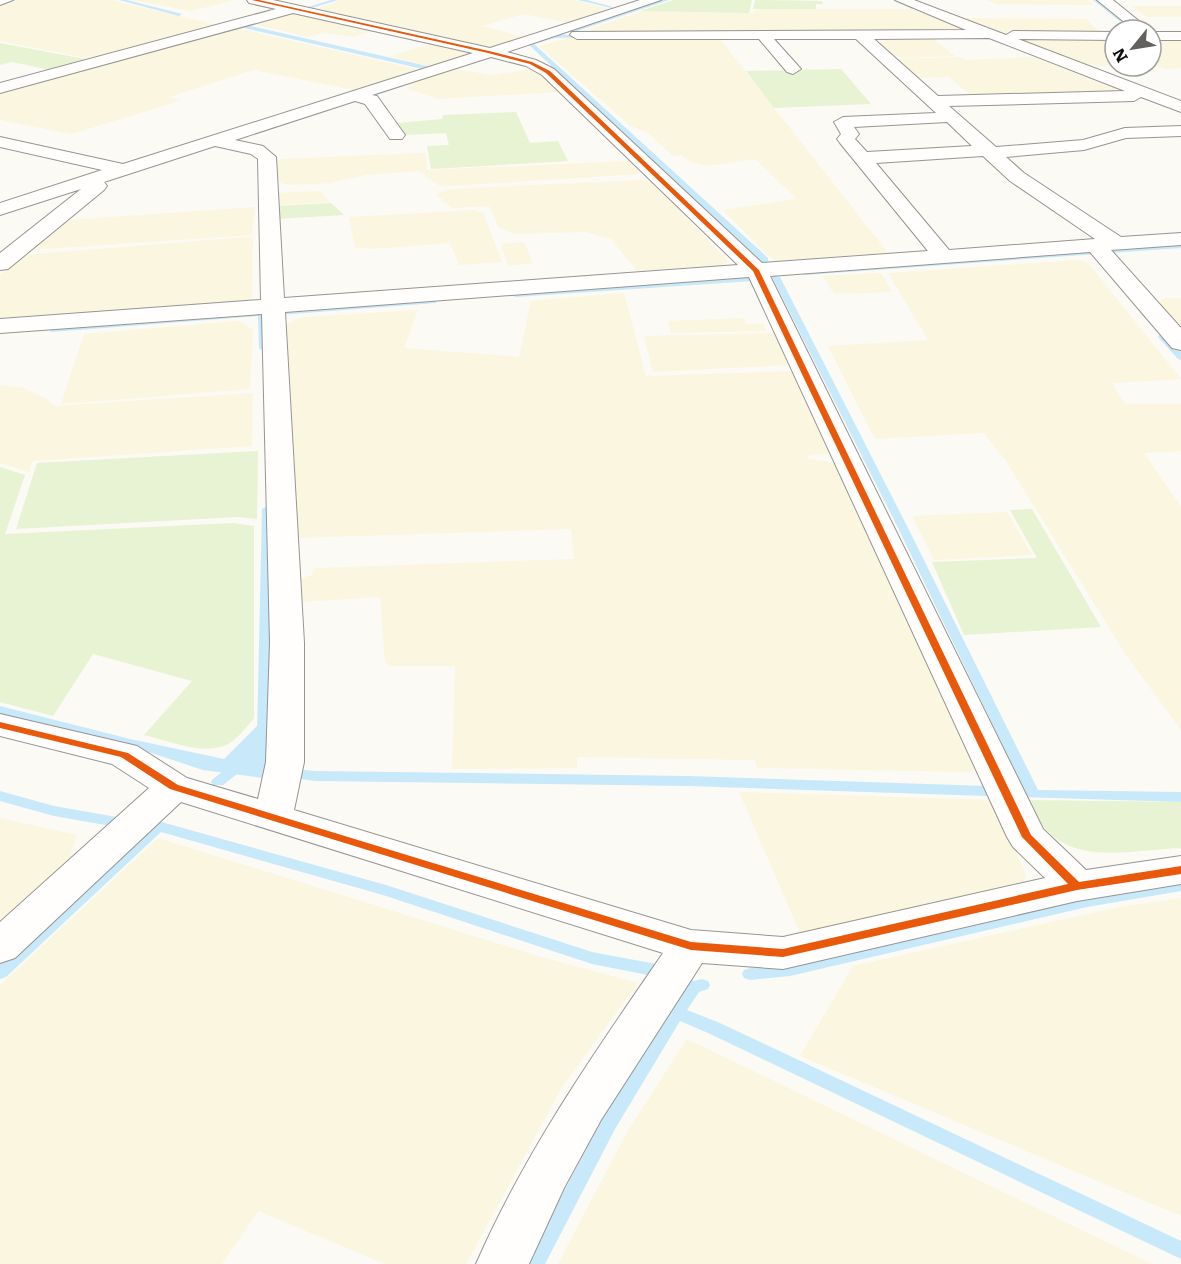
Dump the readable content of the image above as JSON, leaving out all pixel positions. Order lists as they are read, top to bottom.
{
  "north": "bottom left"
}
